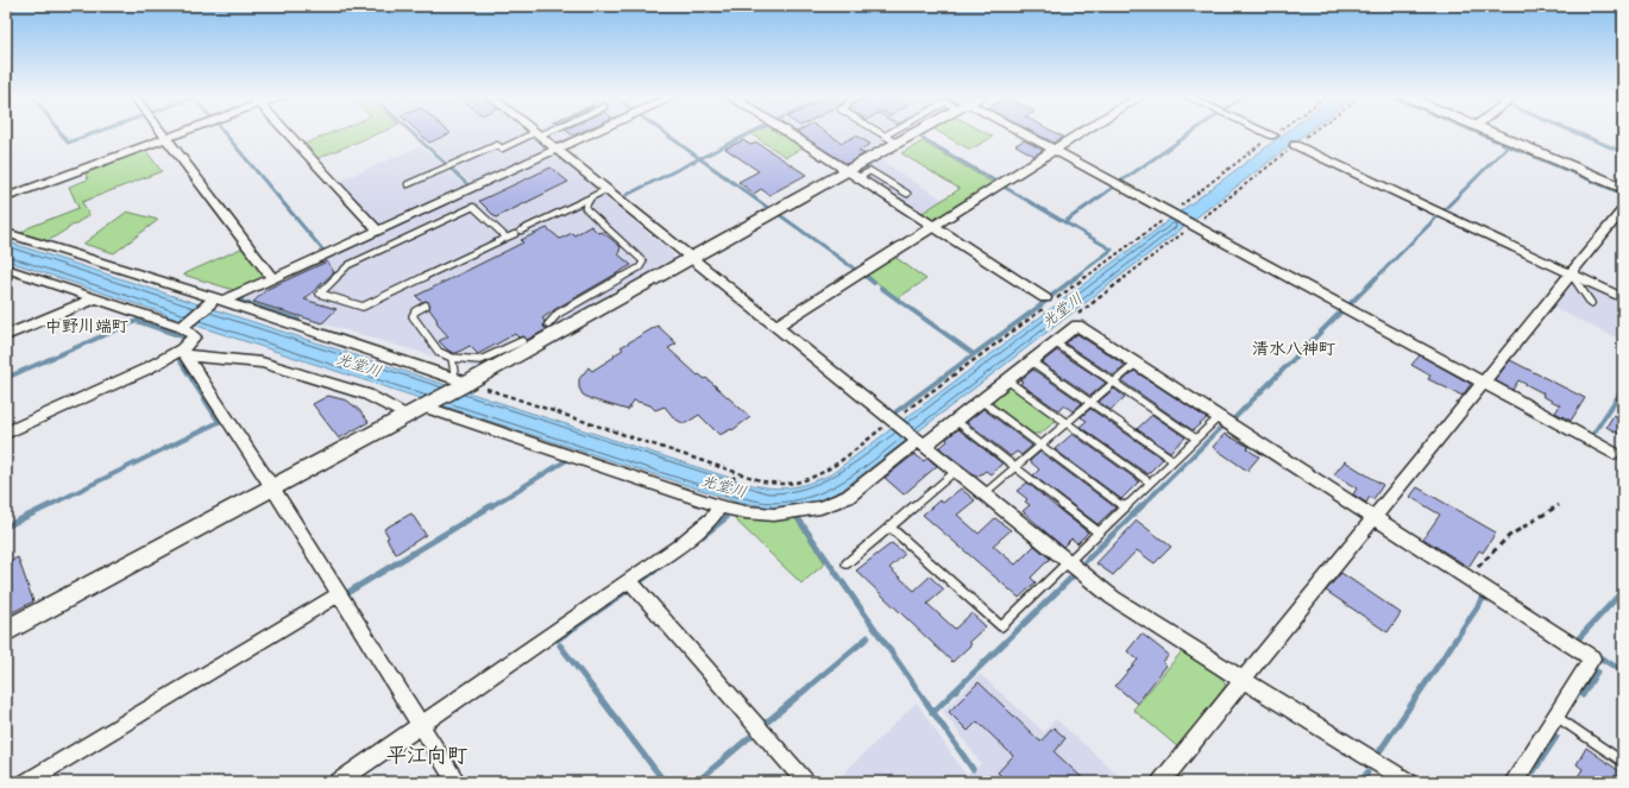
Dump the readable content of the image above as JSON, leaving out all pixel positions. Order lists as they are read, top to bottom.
{
  "districts": ["中野川端町", "清水八神町", "平江向町"],
  "water": ["光堂川"]
}
